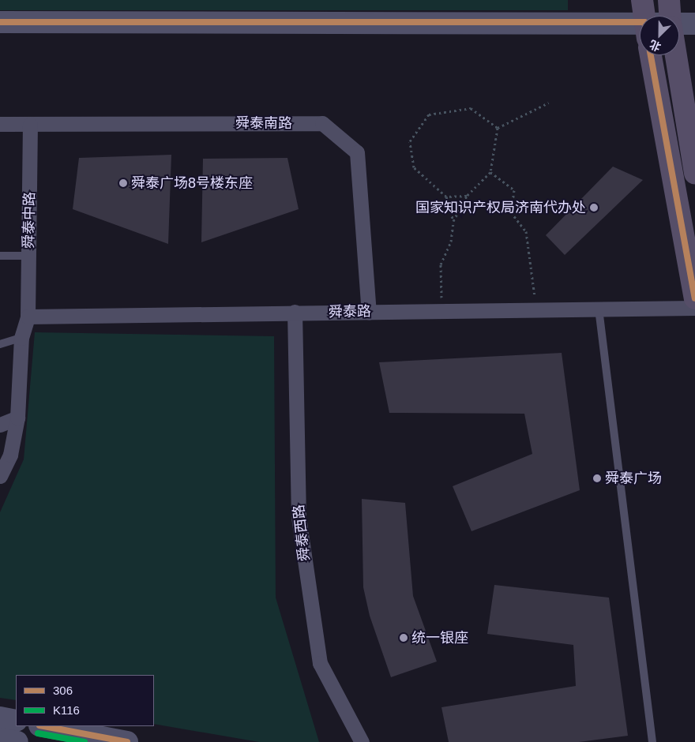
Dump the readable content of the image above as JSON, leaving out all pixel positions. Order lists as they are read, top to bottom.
{
  "streets": {
    "street": [
      "舜泰南路",
      "舜泰中路",
      "舜泰路",
      "舜泰西路"
    ]
  },
  "crossings": [
    ["舜泰南路", "舜泰中路"],
    ["舜泰南路", "舜泰路"],
    ["舜泰中路", "舜泰路"],
    ["舜泰路", "舜泰西路"]
  ],
  "places": [
    "舜泰广场8号楼东座",
    "国家知识产权局济南代办处",
    "舜泰广场",
    "统一银座"
  ],
  "lines": ["transit line 306", "transit line K116"],
  "legend": ["306", "K116"],
  "north": "bottom left"
}
